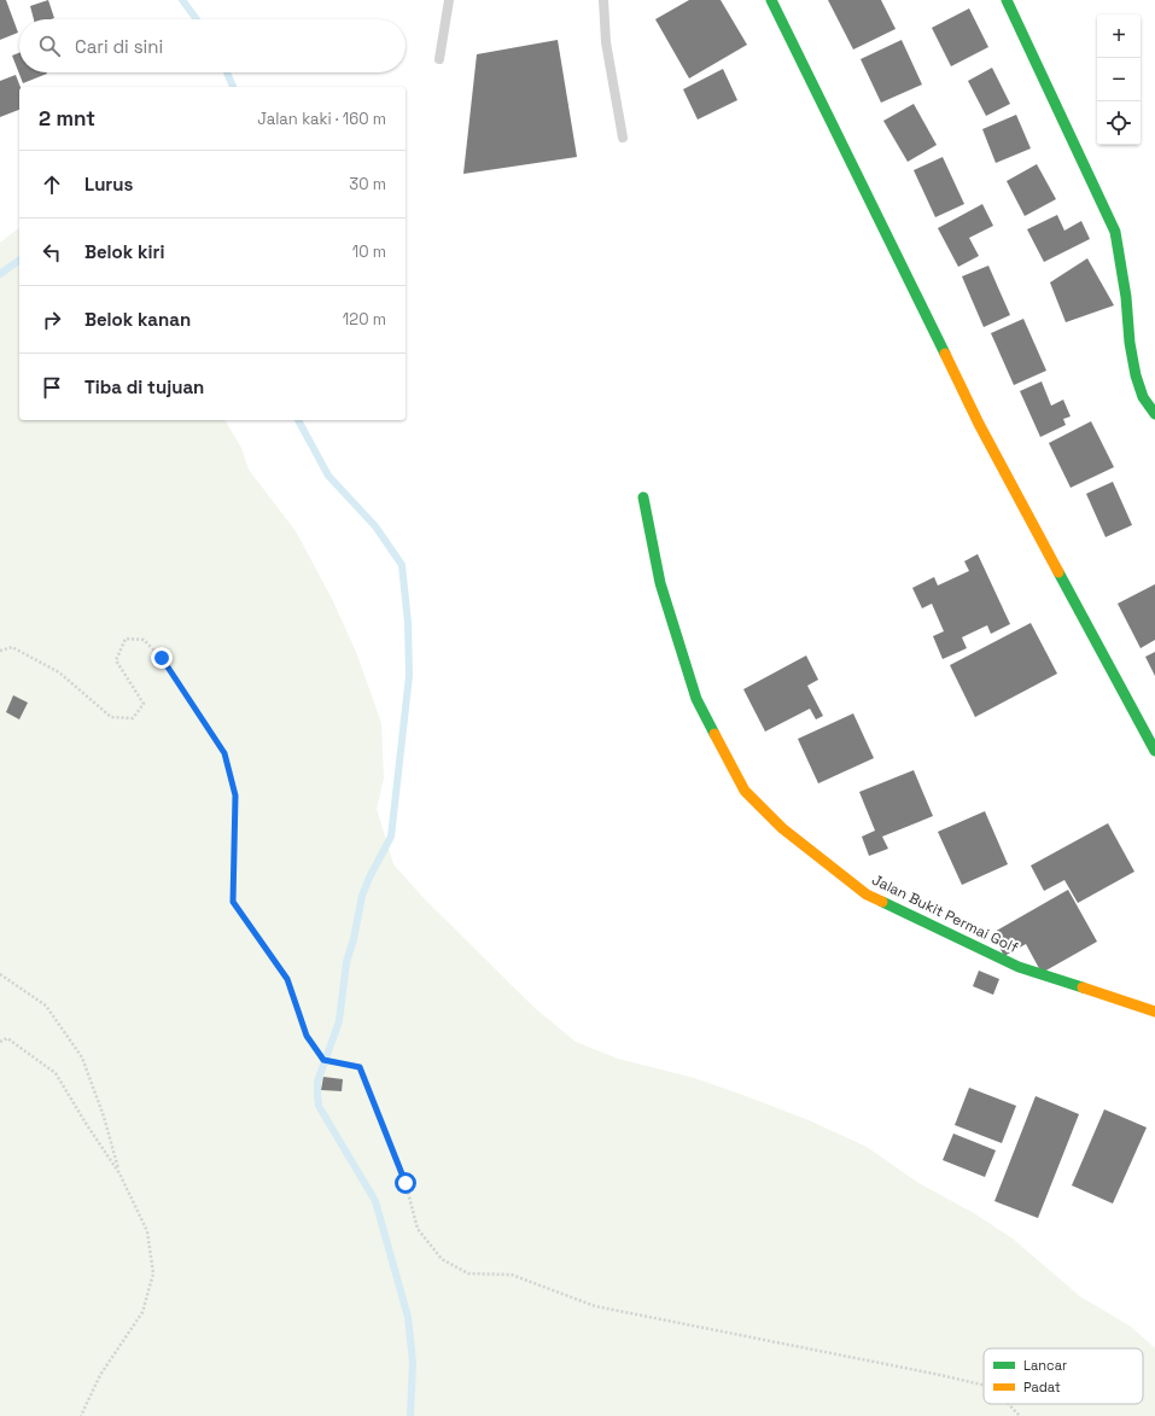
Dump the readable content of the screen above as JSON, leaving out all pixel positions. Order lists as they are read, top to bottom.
{
  "streets": {
    "street": ["Jalan Bukit Permai Golf"]
  },
  "legend": ["Lancar", "Padat"],
  "page": {
    "map_buttons": ["+", "−"],
    "search": "Cari di sini",
    "heading": ["2 mnt", "Jalan kaki · 160 m"],
    "list": [
      ["Lurus", "30 m"],
      ["Belok kiri", "10 m"],
      ["Belok kanan", "120 m"],
      "Tiba di tujuan"
    ]
  }
}
